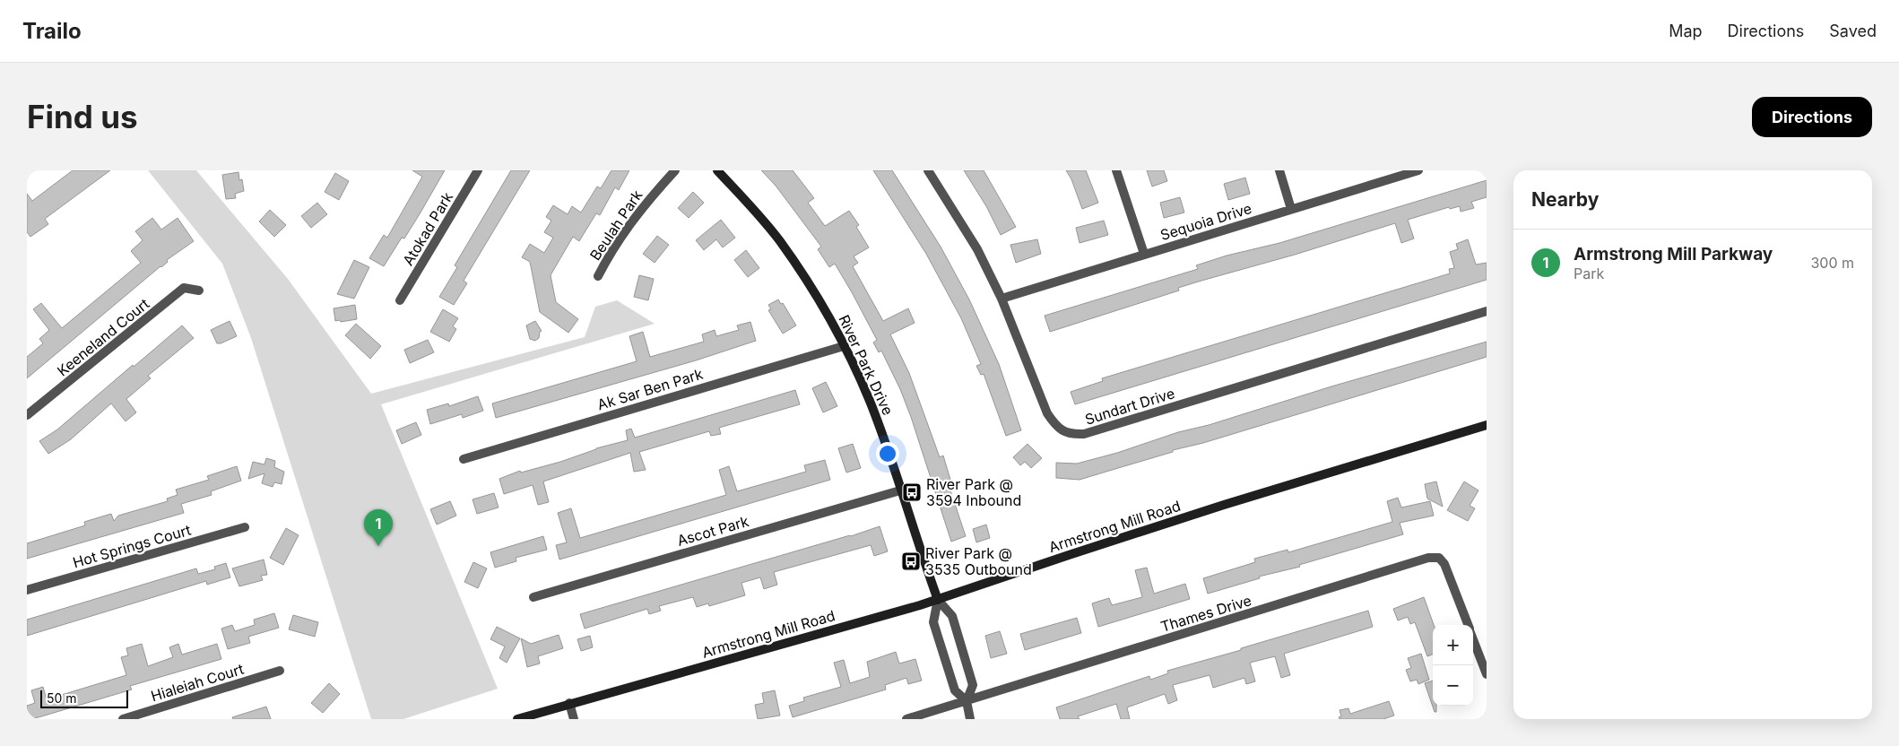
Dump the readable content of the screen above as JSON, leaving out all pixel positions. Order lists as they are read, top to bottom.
{
  "streets": {
    "main road": ["River Park Drive", "Armstrong Mill Road"],
    "street": [
      "Sequoia Drive",
      "Beulah Park",
      "Atokad Park",
      "Keeneland Court",
      "Ak Sar Ben Park",
      "Sundart Drive",
      "Ascot Park",
      "Hot Springs Court",
      "Thames Drive",
      "Hialeiah Court"
    ]
  },
  "crossings": [
    ["Sequoia Drive", "Sundart Drive"],
    ["River Park Drive", "Ak Sar Ben Park"],
    ["River Park Drive", "Armstrong Mill Road"],
    ["River Park Drive", "Ascot Park"],
    ["River Park Drive", "Thames Drive"]
  ],
  "places": {
    "bus stop": ["River Park @ 3594 Inbound", "River Park @ 3535 Outbound"]
  },
  "scale_bar": "50 m",
  "page": {
    "header": "Trailo",
    "nav": ["Map", "Directions", "Saved"],
    "buttons": "Directions",
    "title": "Find us",
    "heading": "Nearby",
    "list": [
      {
        "mark": "1",
        "name": "Armstrong Mill Parkway",
        "note": "Park",
        "value": "300 m"
      }
    ],
    "pins": "1",
    "map_buttons": ["+", "−"],
    "scale": "50 m"
  }
}
